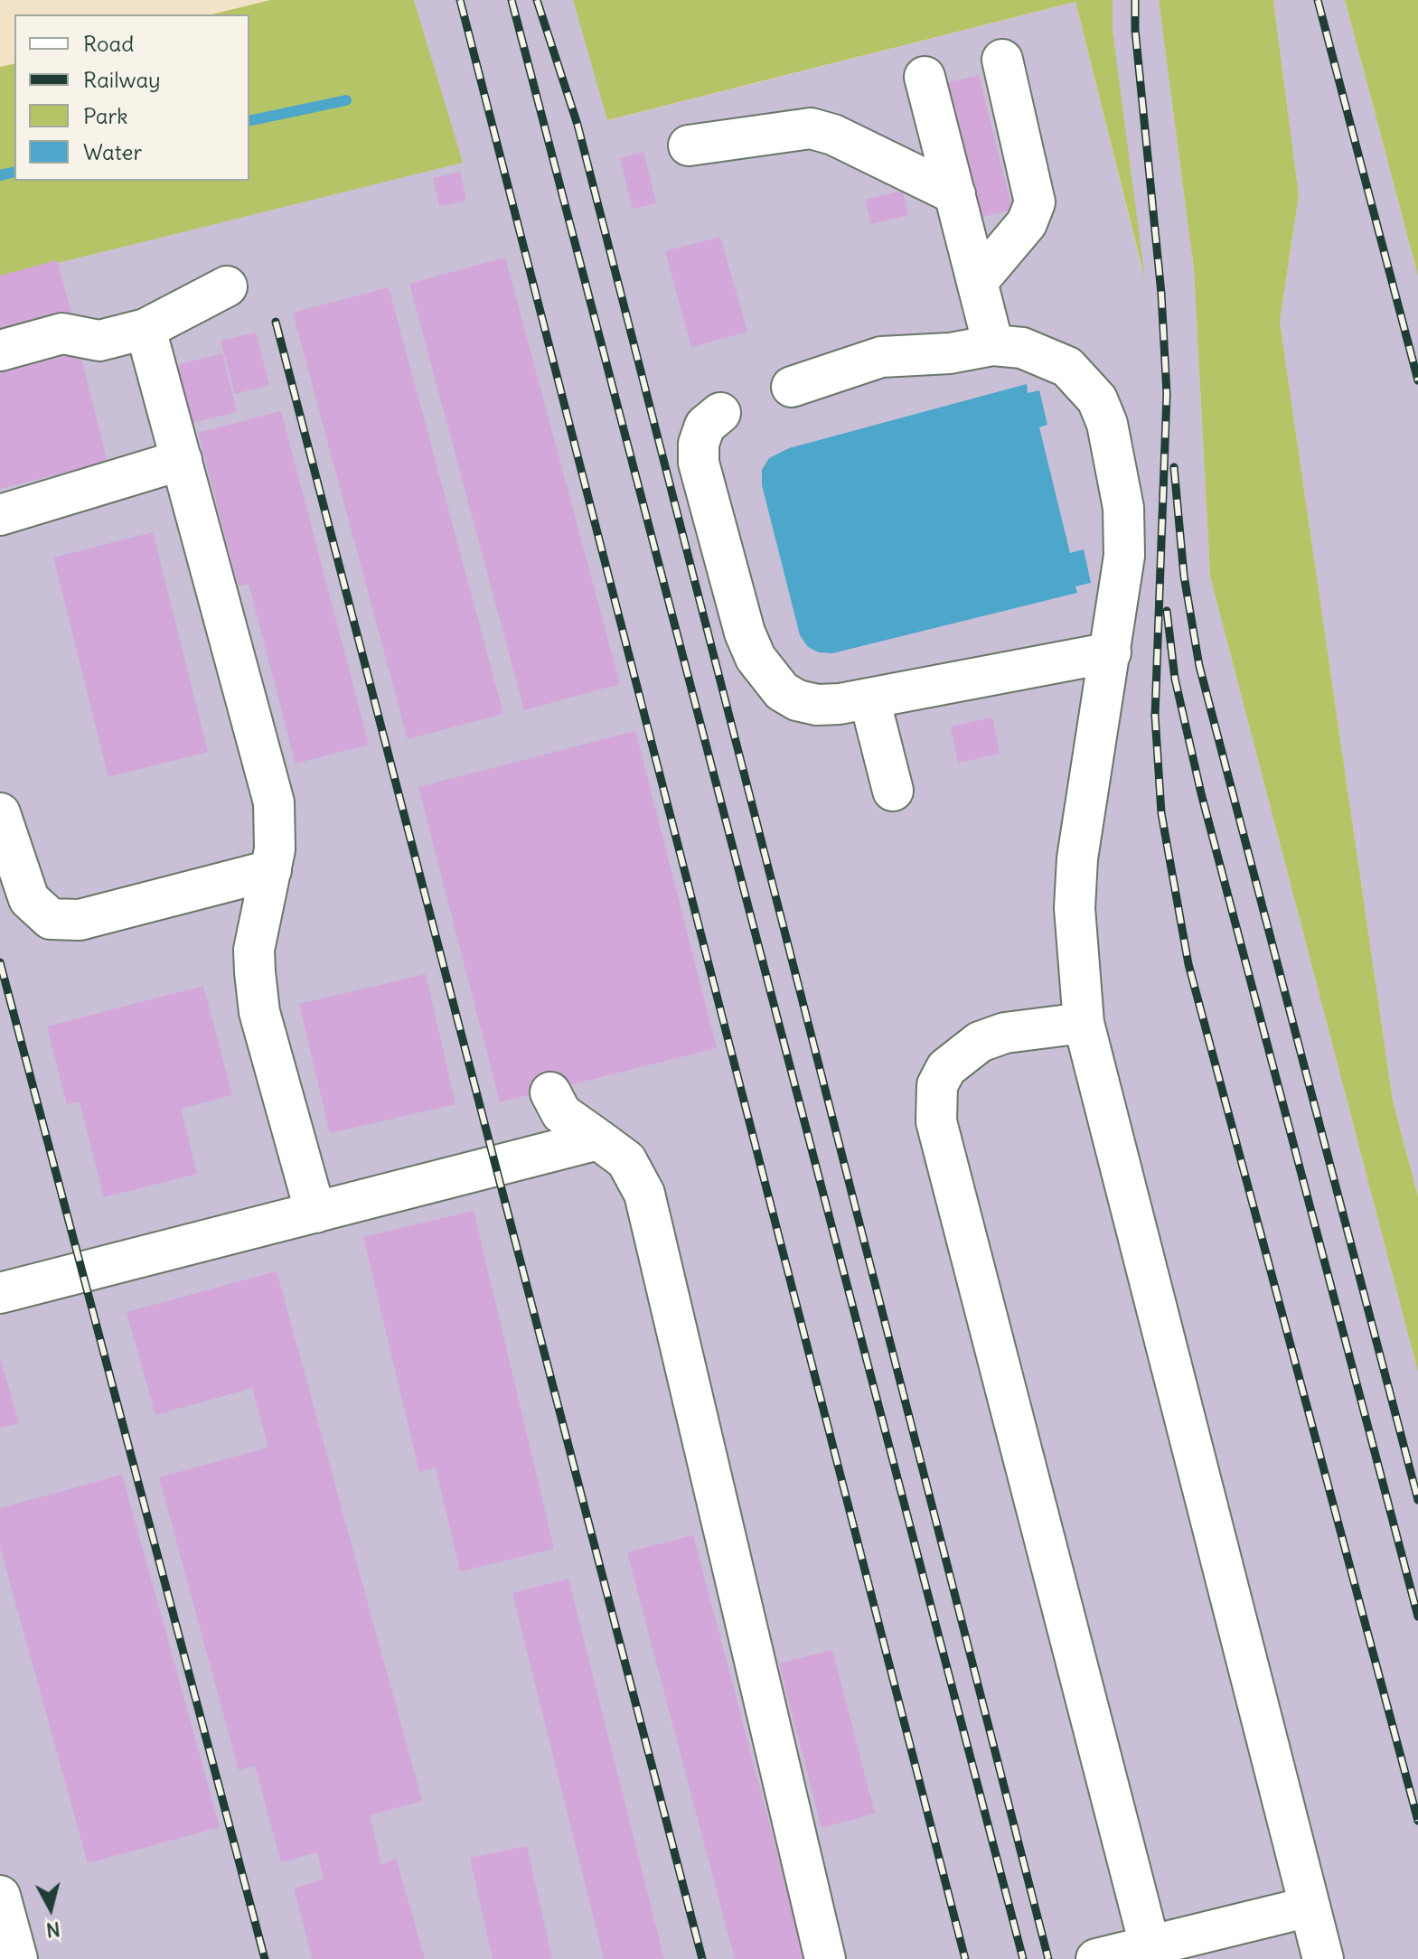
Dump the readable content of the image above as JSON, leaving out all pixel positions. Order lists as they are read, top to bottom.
{
  "legend": [
    "Road",
    "Railway",
    "Park",
    "Water"
  ],
  "north": "bottom"
}
